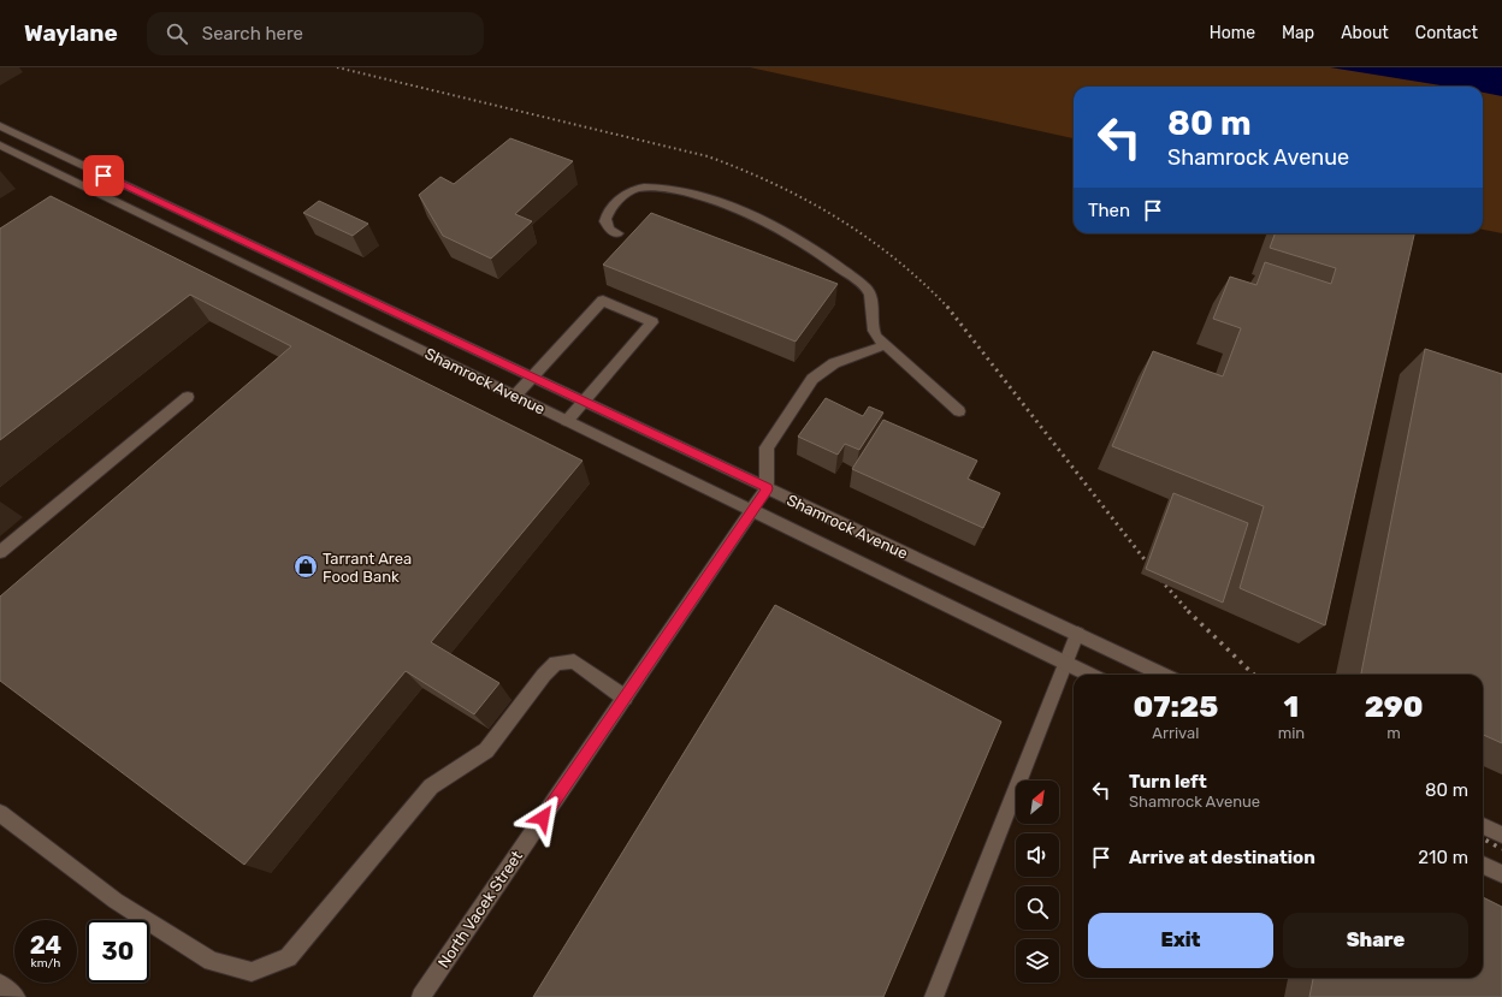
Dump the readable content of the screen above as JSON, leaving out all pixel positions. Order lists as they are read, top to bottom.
{
  "streets": {
    "street": ["Shamrock Avenue", "North Vacek Street"]
  },
  "crossings": [
    ["Shamrock Avenue", "North Vacek Street"]
  ],
  "places": {
    "shop": ["Tarrant Area Food Bank"]
  },
  "north": "top right",
  "page": {
    "header": "Waylane",
    "search": "Search here",
    "nav": [
      "Home",
      "Map",
      "About",
      "Contact"
    ],
    "turn": ["80 m", "Shamrock Avenue"],
    "then": "Then",
    "eta": [
      "07:25",
      "Arrival",
      "1",
      "min",
      "290",
      "m"
    ],
    "list": [
      {
        "name": "Turn left",
        "note": "Shamrock Avenue",
        "value": "80 m"
      },
      {
        "name": "Arrive at destination",
        "value": "210 m"
      }
    ],
    "buttons": ["Exit", "Share"],
    "speed": "24 km/h",
    "limit": "30"
  }
}
